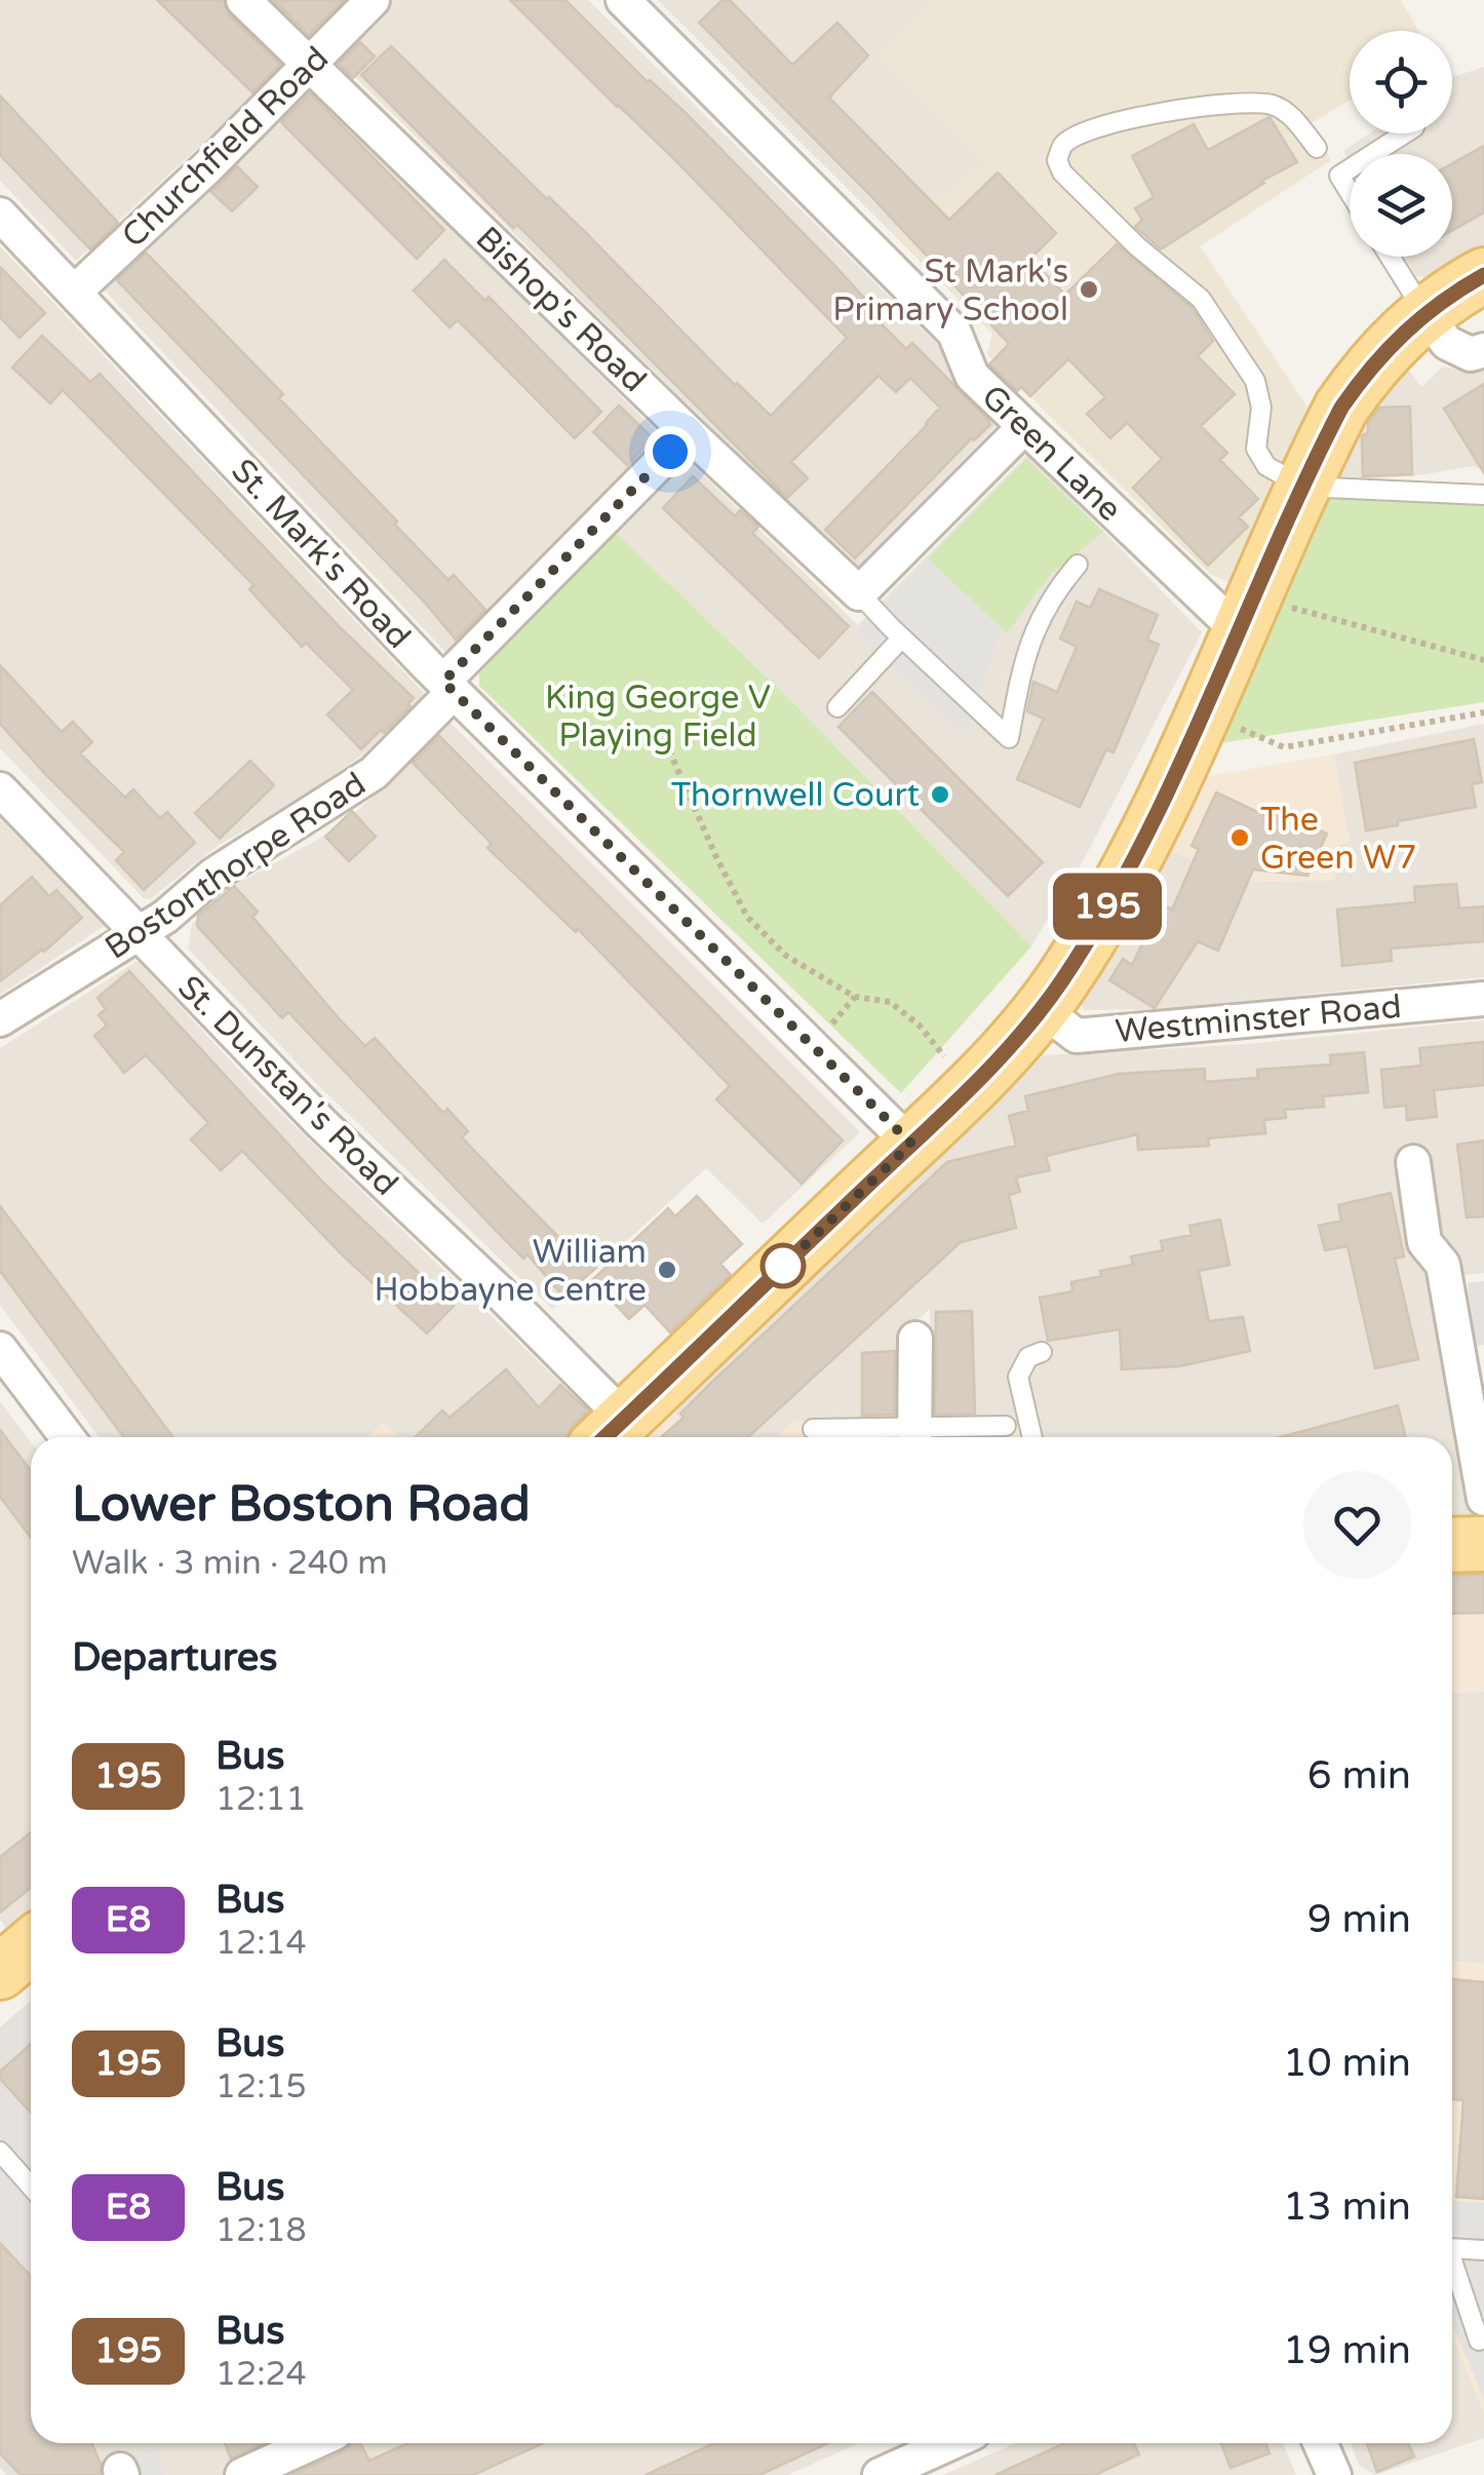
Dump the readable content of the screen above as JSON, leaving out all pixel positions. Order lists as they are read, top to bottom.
{
  "streets": {
    "street": [
      "Churchfield Road",
      "Bishop's Road",
      "Green Lane",
      "St. Mark's Road",
      "Bostonthorpe Road",
      "Westminster Road",
      "St. Dunstan's Road"
    ]
  },
  "crossings": [
    ["Churchfield Road", "Bishop's Road"],
    ["Churchfield Road", "St. Mark's Road"],
    ["Bishop's Road", "Bostonthorpe Road"],
    ["St. Mark's Road", "Bostonthorpe Road"],
    ["Bostonthorpe Road", "St. Dunstan's Road"]
  ],
  "parks": ["King George V Playing Field"],
  "places": [
    "St Mark's Primary School",
    "Thornwell Court",
    "The Green W7",
    "William Hobbayne Centre"
  ],
  "lines": ["bus line 195"],
  "page": {
    "on_map": "195",
    "heading": [
      ["Lower Boston Road", "Walk · 3 min · 240 m"],
      "Departures"
    ],
    "list": [
      {
        "mark": "195",
        "name": "Bus",
        "note": "12:11",
        "value": "6 min"
      },
      {
        "mark": "E8",
        "name": "Bus",
        "note": "12:14",
        "value": "9 min"
      },
      {
        "mark": "195",
        "name": "Bus",
        "note": "12:15",
        "value": "10 min"
      },
      {
        "mark": "E8",
        "name": "Bus",
        "note": "12:18",
        "value": "13 min"
      },
      {
        "mark": "195",
        "name": "Bus",
        "note": "12:24",
        "value": "19 min"
      }
    ]
  }
}
